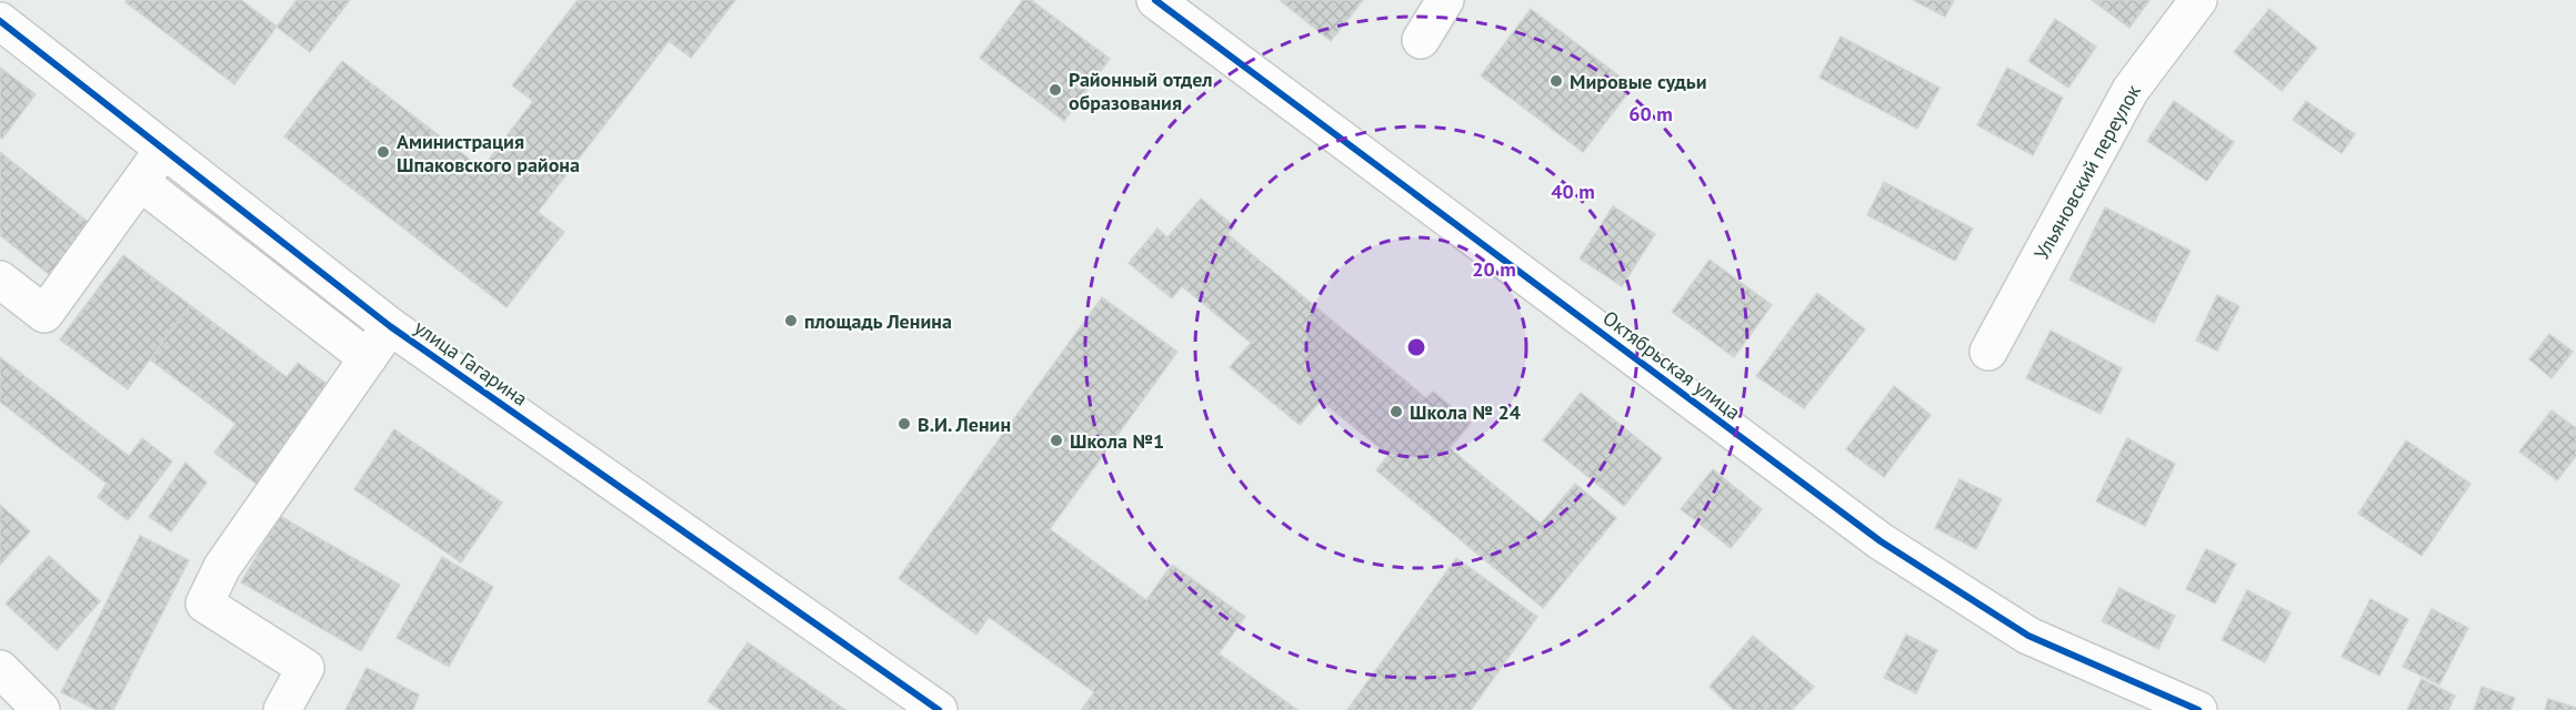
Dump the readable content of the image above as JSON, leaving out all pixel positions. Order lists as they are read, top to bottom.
{
  "streets": {
    "street": ["Ульяновский переулок", "улица Гагарина", "Октябрьская улица"]
  },
  "places": [
    "Мировые судьи",
    "Районный отдел образования",
    "Аминистрация Шпаковского района",
    "площадь Ленина",
    "Школа № 24",
    "В.И. Ленин",
    "Школа №1"
  ],
  "rings": ["60 m", "40 m", "20 m"]
}
